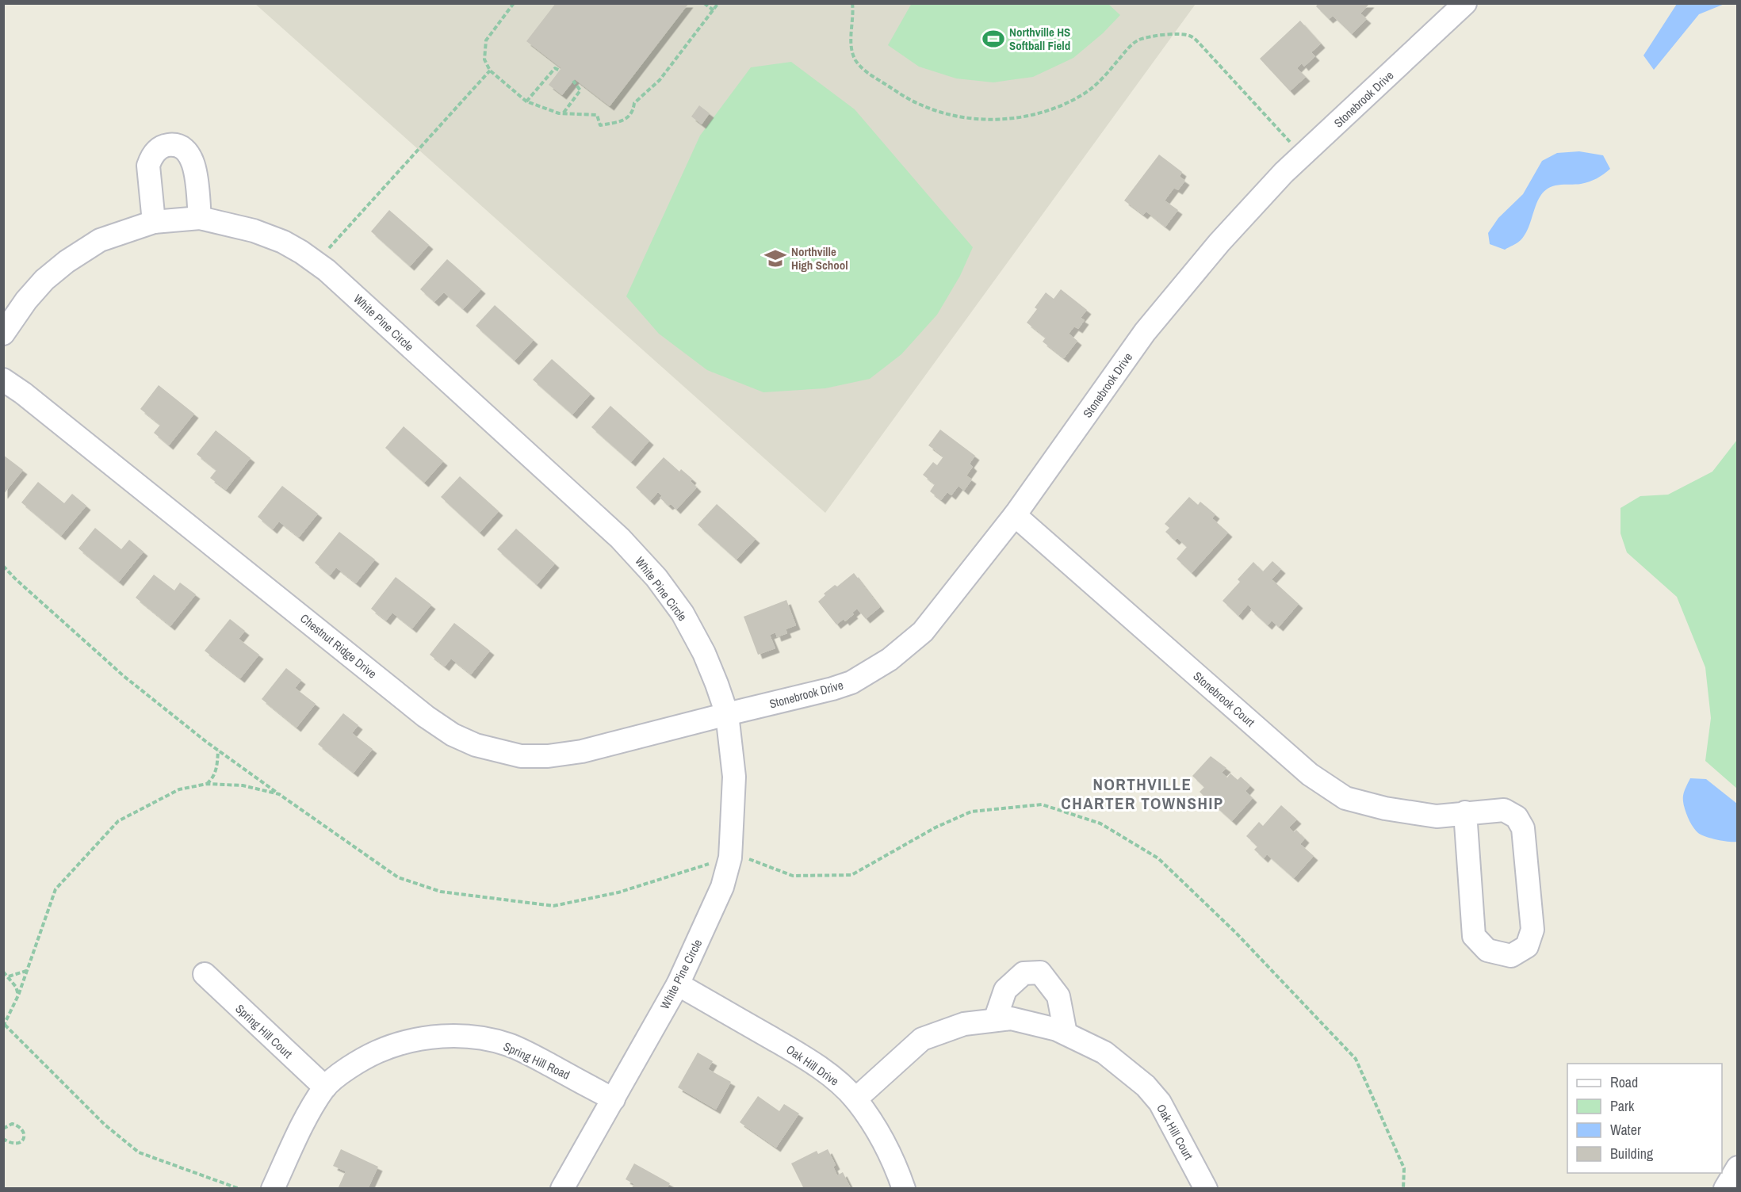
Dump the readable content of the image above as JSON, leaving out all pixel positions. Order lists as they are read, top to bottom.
{
  "streets": {
    "street": [
      "Stonebrook Drive",
      "White Pine Circle",
      "Chestnut Ridge Drive",
      "Stonebrook Court",
      "Spring Hill Court",
      "Spring Hill Road",
      "Oak Hill Drive",
      "Oak Hill Court"
    ]
  },
  "crossings": [
    ["Stonebrook Drive", "White Pine Circle"],
    ["Stonebrook Drive", "Chestnut Ridge Drive"],
    ["Stonebrook Drive", "Stonebrook Court"],
    ["White Pine Circle", "Chestnut Ridge Drive"],
    ["White Pine Circle", "Spring Hill Road"],
    ["White Pine Circle", "Oak Hill Drive"],
    ["Spring Hill Court", "Spring Hill Road"],
    ["Oak Hill Drive", "Oak Hill Court"]
  ],
  "districts": ["NORTHVILLE CHARTER TOWNSHIP"],
  "places": {
    "sports": ["Northville HS Softball Field"],
    "school or university": ["Northville High School"]
  },
  "legend": [
    "Road",
    "Park",
    "Water",
    "Building"
  ]
}
